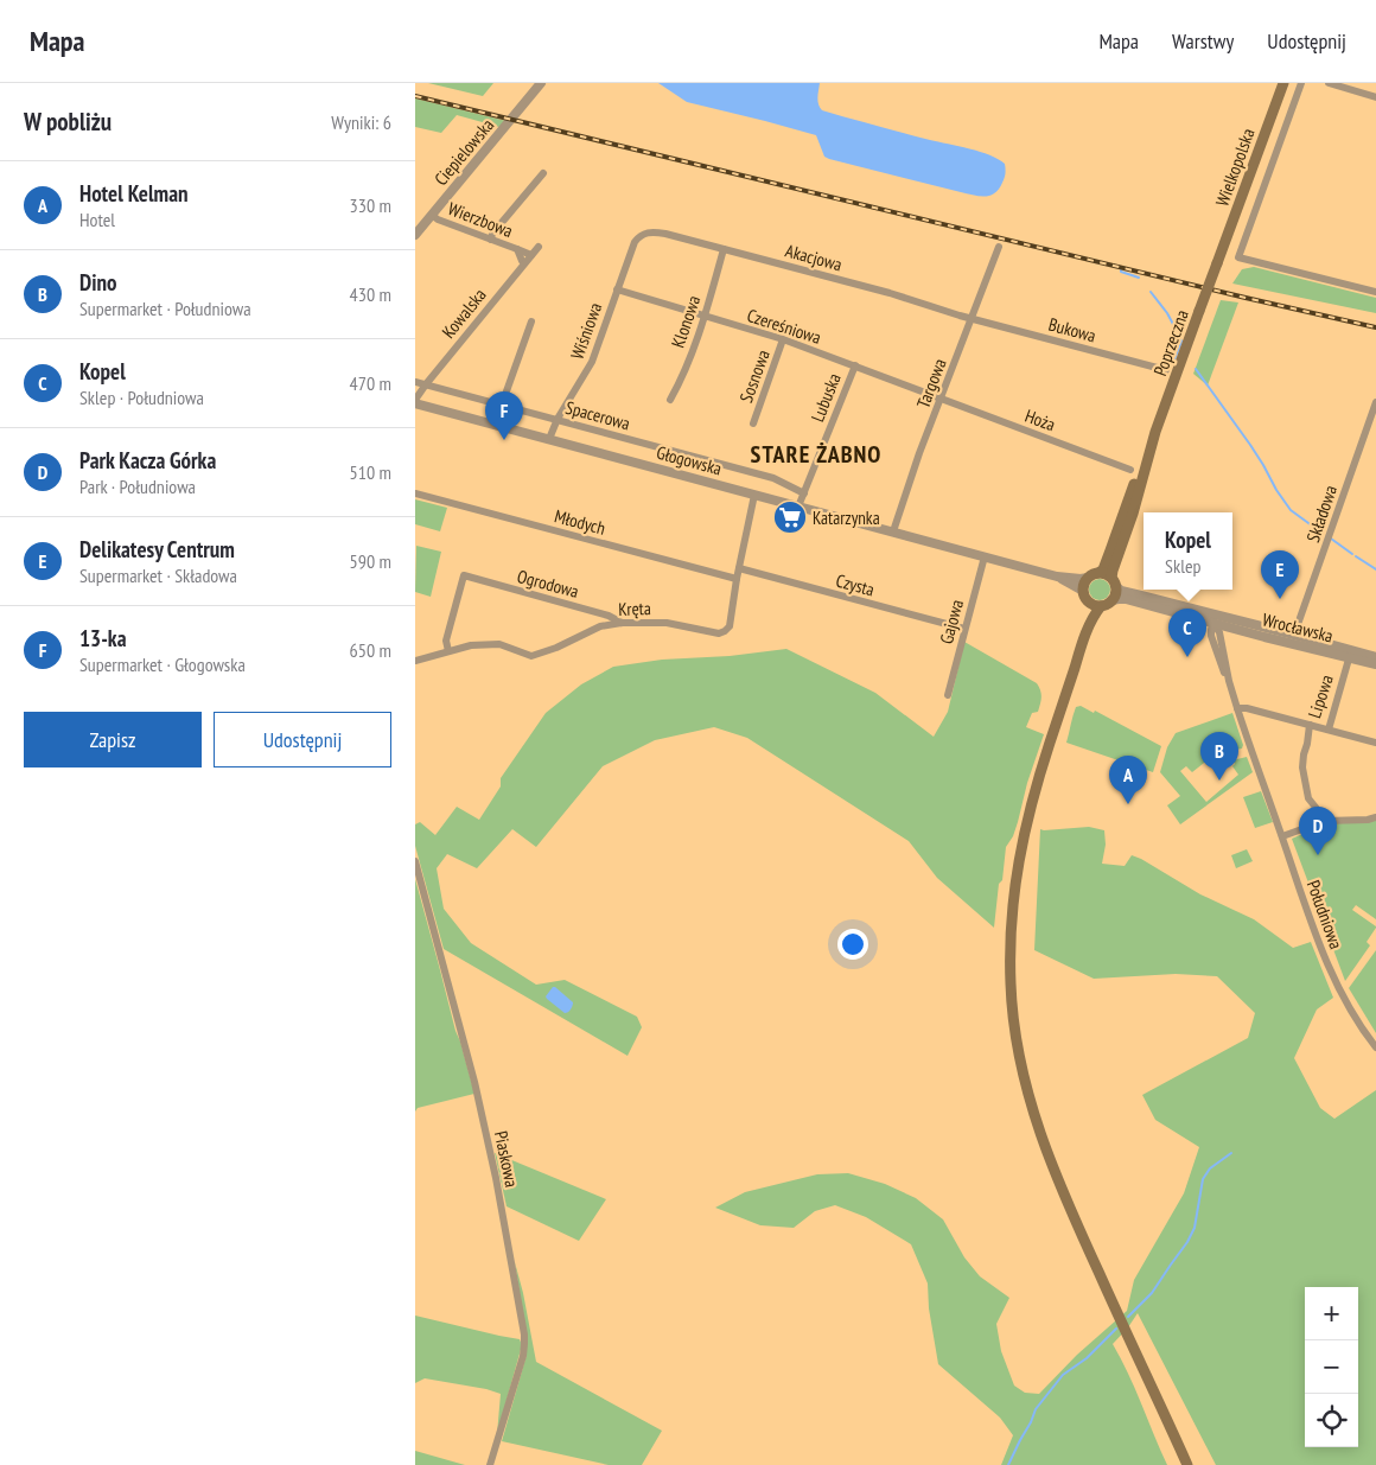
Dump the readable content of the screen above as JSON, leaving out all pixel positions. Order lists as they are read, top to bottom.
{
  "streets": {
    "main road": ["Wielkopolska", "Poprzeczna"],
    "street": [
      "Ciepielowska",
      "Wierzbowa",
      "Akacjowa",
      "Kowalska",
      "Klonowa",
      "Czereśniowa",
      "Bukowa",
      "Wiśniowa",
      "Sosnowa",
      "Targowa",
      "Lubuska",
      "Spacerowa",
      "Hoża",
      "Głogowska",
      "Składowa",
      "Młodych",
      "Ogrodowa",
      "Czysta",
      "Kręta",
      "Gajowa",
      "Wrocławska",
      "Lipowa",
      "Południowa",
      "Piaskowa"
    ]
  },
  "crossings": [
    ["Ciepielowska", "Wierzbowa"],
    ["Wielkopolska", "Poprzeczna"],
    ["Wierzbowa", "Kowalska"],
    ["Akacjowa", "Klonowa"],
    ["Akacjowa", "Bukowa"],
    ["Akacjowa", "Wiśniowa"],
    ["Akacjowa", "Targowa"],
    ["Kowalska", "Spacerowa"],
    ["Kowalska", "Głogowska"],
    ["Klonowa", "Czereśniowa"],
    ["Czereśniowa", "Wiśniowa"],
    ["Czereśniowa", "Sosnowa"],
    ["Czereśniowa", "Targowa"],
    ["Czereśniowa", "Lubuska"],
    ["Czereśniowa", "Hoża"],
    ["Bukowa", "Targowa"],
    ["Wiśniowa", "Spacerowa"],
    ["Wiśniowa", "Głogowska"],
    ["Poprzeczna", "Głogowska"],
    ["Targowa", "Hoża"],
    ["Targowa", "Głogowska"],
    ["Lubuska", "Spacerowa"],
    ["Lubuska", "Głogowska"],
    ["Głogowska", "Kręta"],
    ["Głogowska", "Gajowa"],
    ["Składowa", "Wrocławska"],
    ["Młodych", "Kręta"],
    ["Ogrodowa", "Kręta"],
    ["Czysta", "Kręta"],
    ["Czysta", "Gajowa"],
    ["Wrocławska", "Lipowa"],
    ["Wrocławska", "Południowa"],
    ["Lipowa", "Południowa"]
  ],
  "districts": ["STARE ŻABNO"],
  "places": {
    "supermarket": ["Katarzynka"]
  },
  "page": {
    "header": "Mapa",
    "nav": ["Mapa", "Warstwy", "Udostępnij"],
    "heading": ["W pobliżu", "Wyniki: 6"],
    "list": [
      {
        "mark": "A",
        "name": "Hotel Kelman",
        "note": "Hotel",
        "value": "330 m"
      },
      {
        "mark": "B",
        "name": "Dino",
        "note": "Supermarket · Południowa",
        "value": "430 m"
      },
      {
        "mark": "C",
        "name": "Kopel",
        "note": "Sklep · Południowa",
        "value": "470 m"
      },
      {
        "mark": "D",
        "name": "Park Kacza Górka",
        "note": "Park · Południowa",
        "value": "510 m"
      },
      {
        "mark": "E",
        "name": "Delikatesy Centrum",
        "note": "Supermarket · Składowa",
        "value": "590 m"
      },
      {
        "mark": "F",
        "name": "13-ka",
        "note": "Supermarket · Głogowska",
        "value": "650 m"
      }
    ],
    "pins": [
      "F",
      "E",
      "C",
      "B",
      "A",
      "D"
    ],
    "popup": ["Kopel", "Sklep"],
    "buttons": ["Zapisz", "Udostępnij"],
    "map_buttons": ["+", "−"]
  }
}
